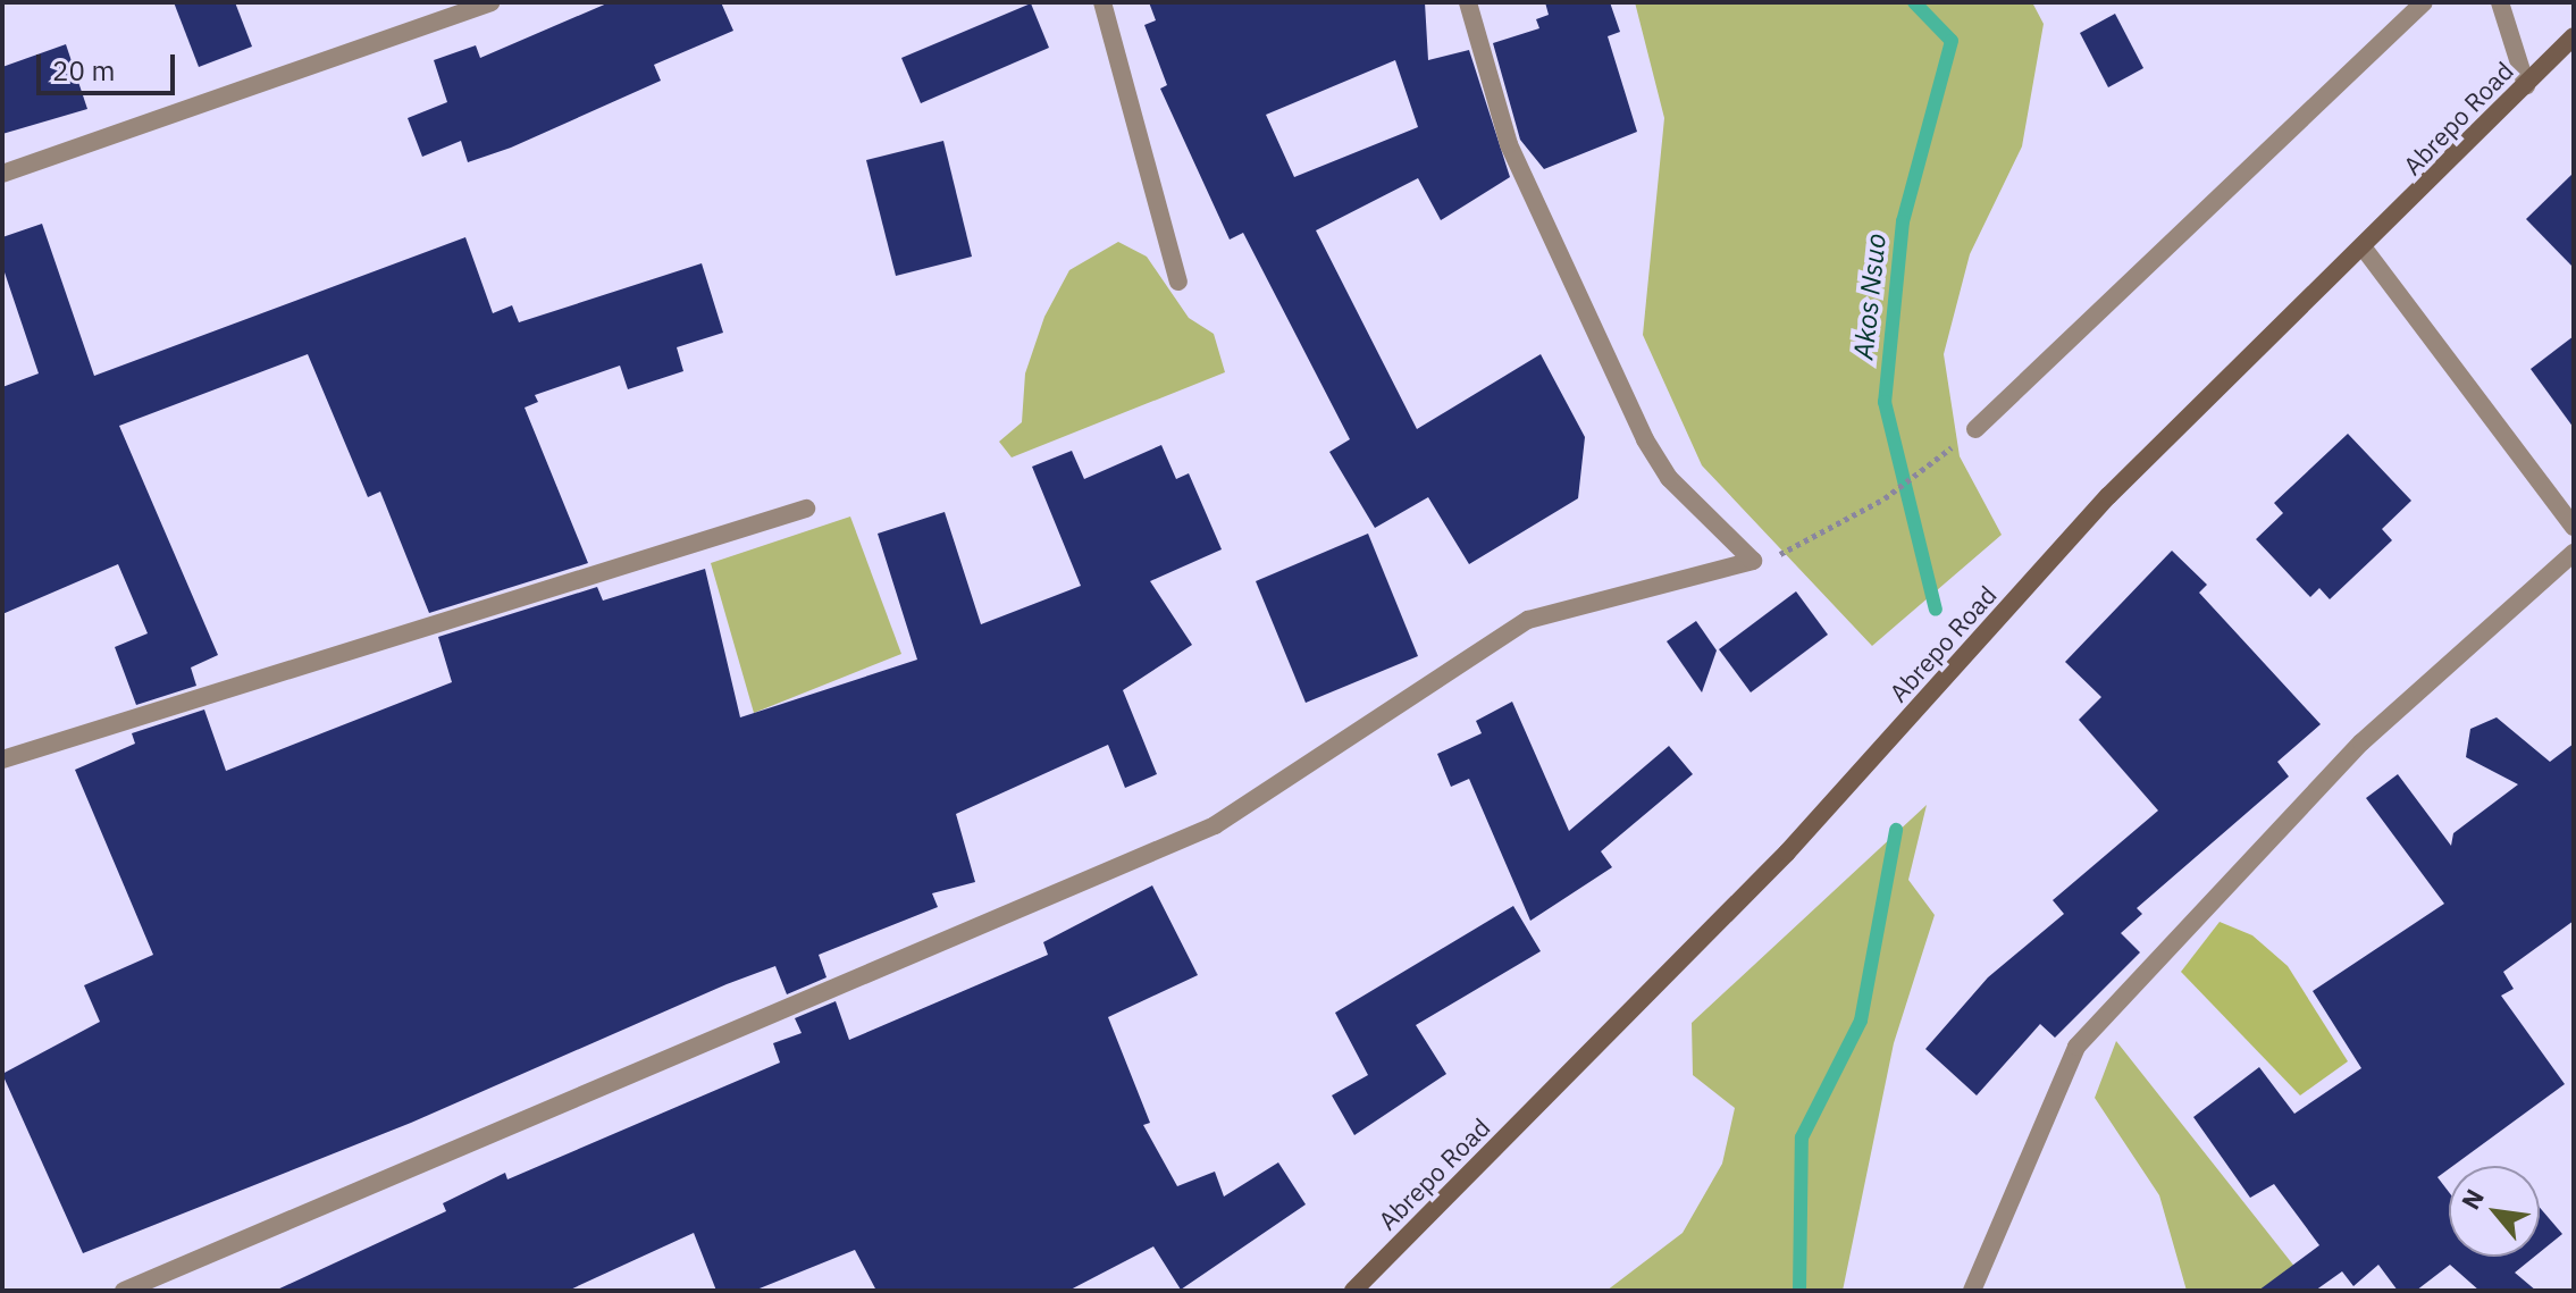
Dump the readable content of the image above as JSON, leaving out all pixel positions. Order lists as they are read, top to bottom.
{
  "streets": {
    "main road": ["Abrepo Road"]
  },
  "water": ["Akos Nsuo"],
  "scale_bar": "20 m",
  "north": "top left"
}
